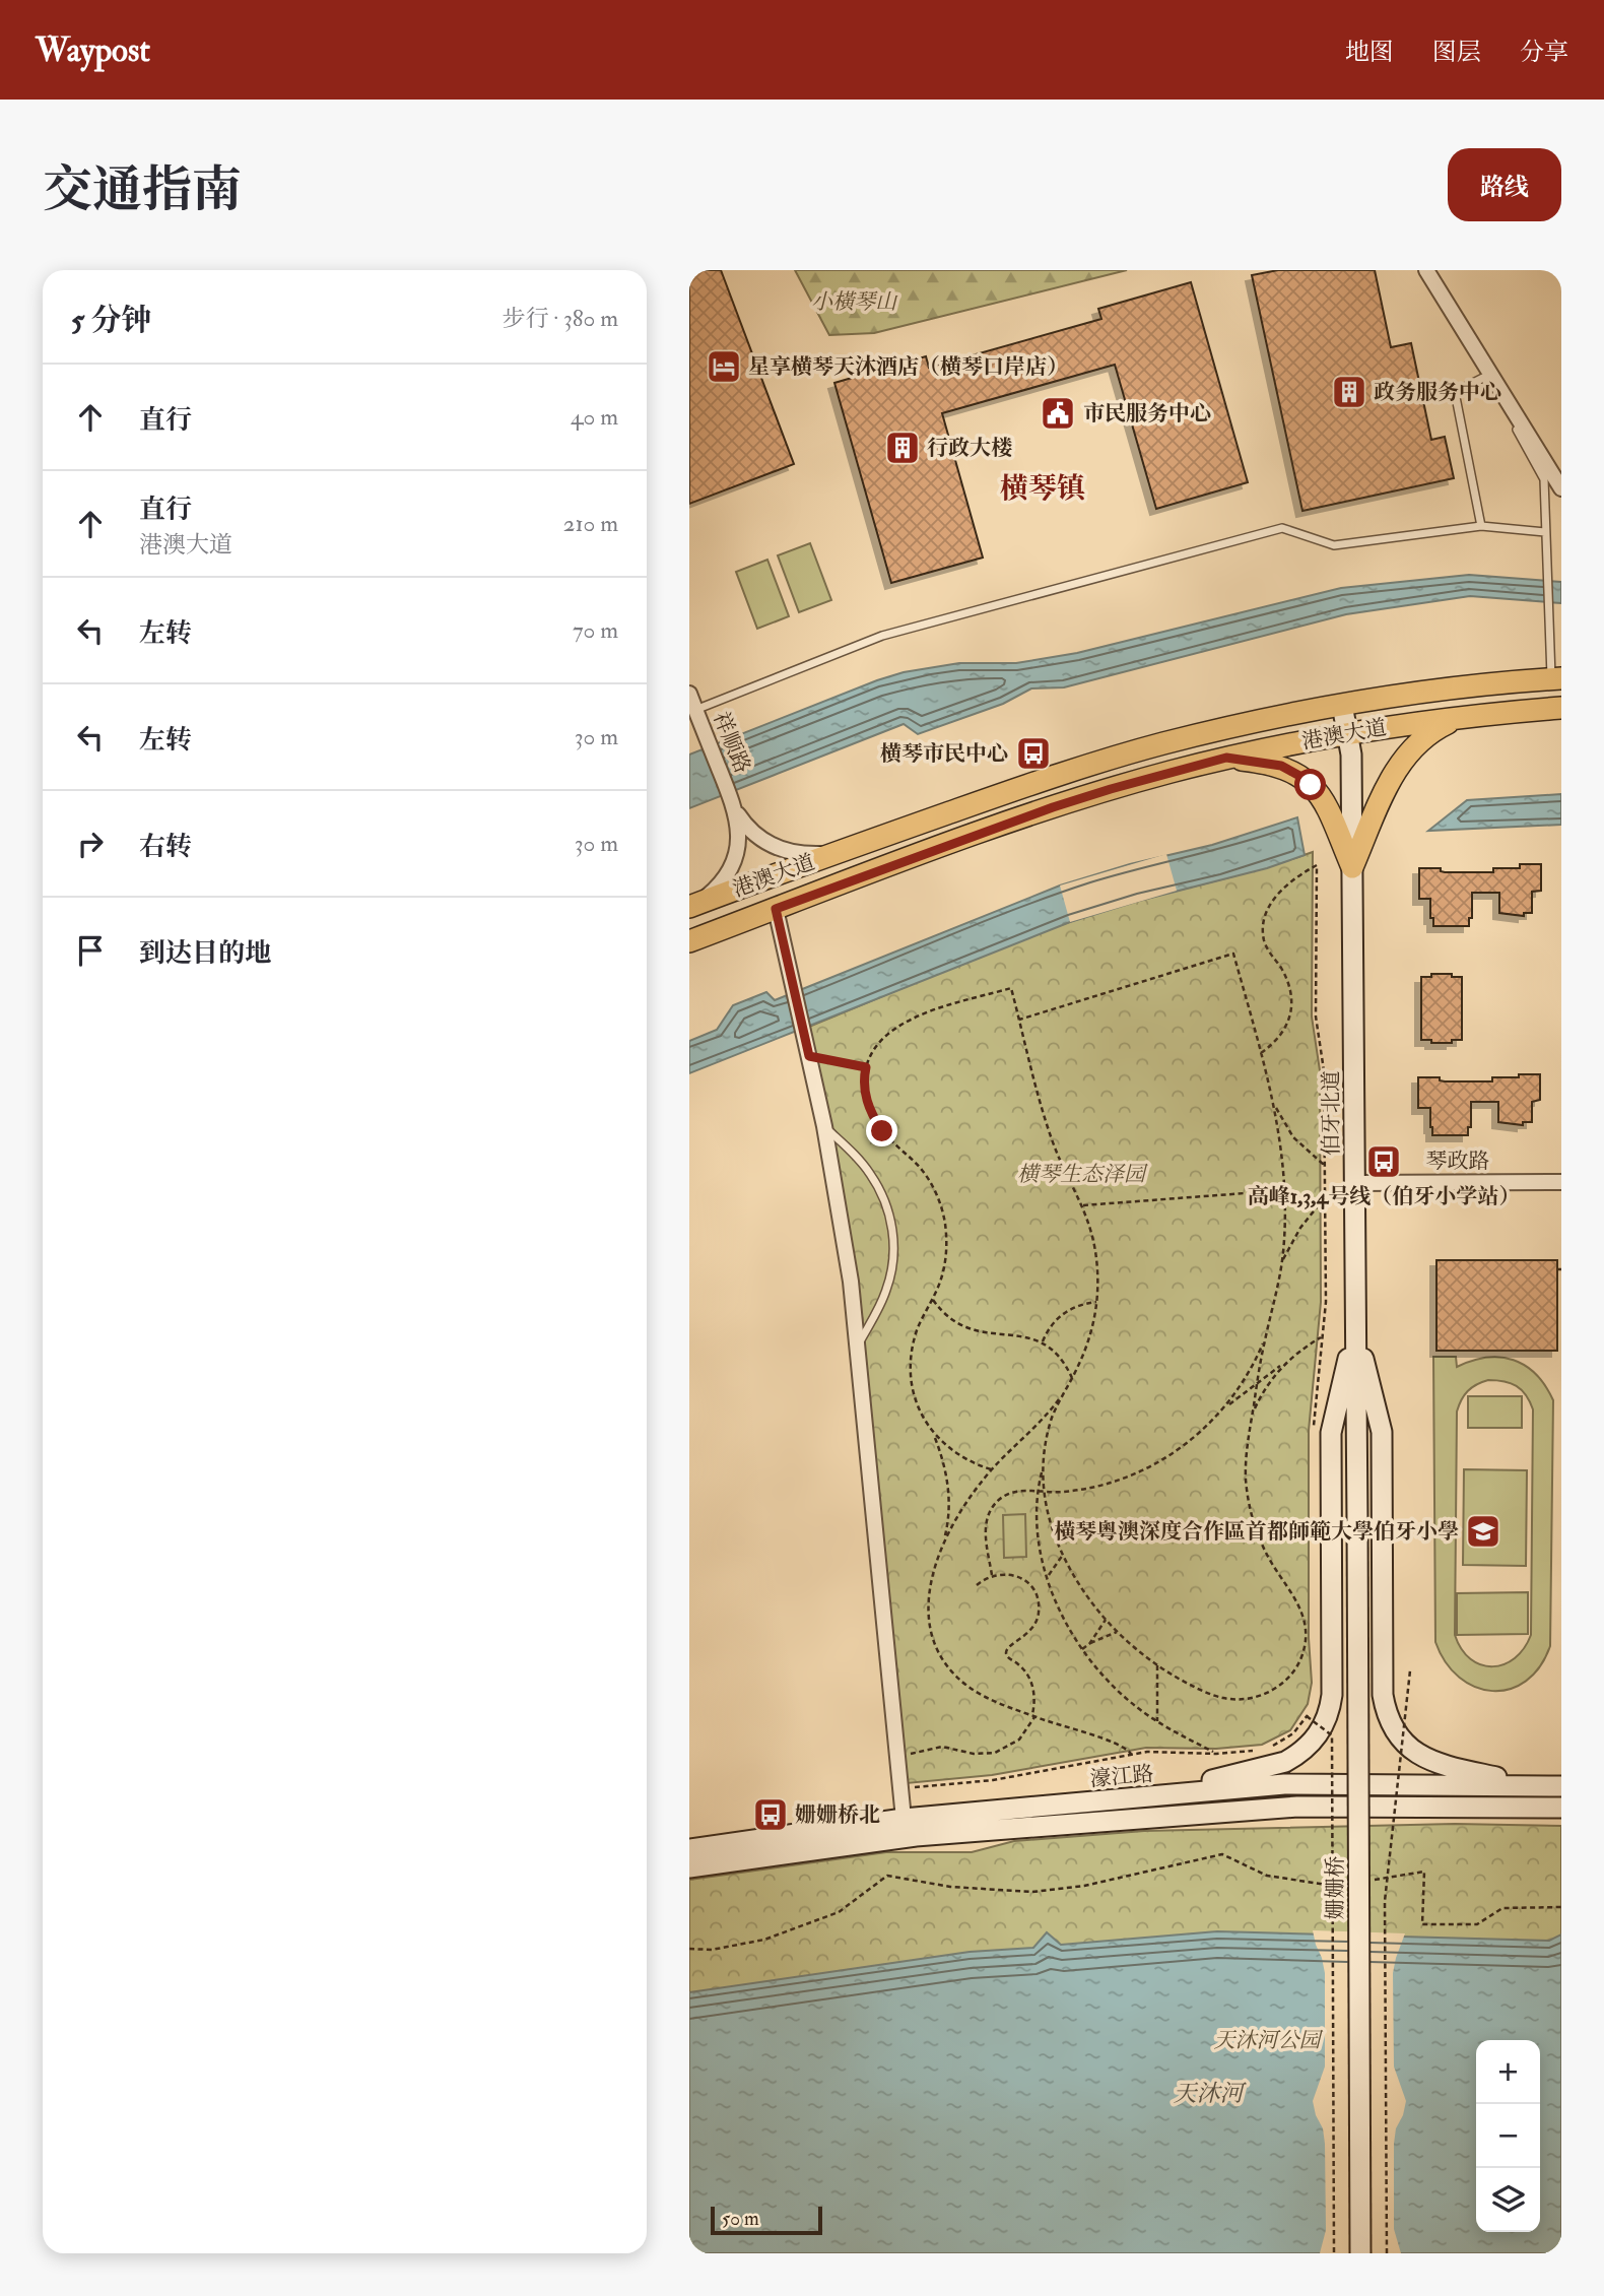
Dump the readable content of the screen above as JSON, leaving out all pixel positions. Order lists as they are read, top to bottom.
{
  "streets": {
    "main road": [
      "港澳大道",
      "伯牙北道",
      "濠江路",
      "姗姗桥"
    ],
    "street": ["祥顺路", "琴政路"]
  },
  "crossings": [
    ["港澳大道", "祥顺路"],
    ["港澳大道", "伯牙北道"],
    ["伯牙北道", "琴政路"],
    ["伯牙北道", "姗姗桥"]
  ],
  "districts": ["横琴镇"],
  "water": ["天沐河"],
  "parks": ["小橫琴山", "横琴生态泽园", "天沐河公园"],
  "places": {
    "hotel": ["星享横琴天沐酒店（横琴口岸店）"],
    "building": ["政务服务中心", "行政大楼"],
    "public building": ["市民服务中心"],
    "bus stop": ["横琴市民中心", "高峰1,3,4号线（伯牙小学站）", "姗姗桥北"],
    "school or university": ["橫琴粵澳深度合作區首都師範大學伯牙小學"]
  },
  "scale_bar": "50 m",
  "page": {
    "header": "Waypost",
    "nav": ["地图", "图层", "分享"],
    "buttons": "路线",
    "title": "交通指南",
    "heading": ["5 分钟", "步行 · 380 m"],
    "list": [
      ["直行", "40 m"],
      ["直行", "港澳大道", "210 m"],
      ["左转", "70 m"],
      ["左转", "30 m"],
      ["右转", "30 m"],
      "到达目的地"
    ],
    "map_buttons": ["+", "−"],
    "scale": "50 m"
  }
}
